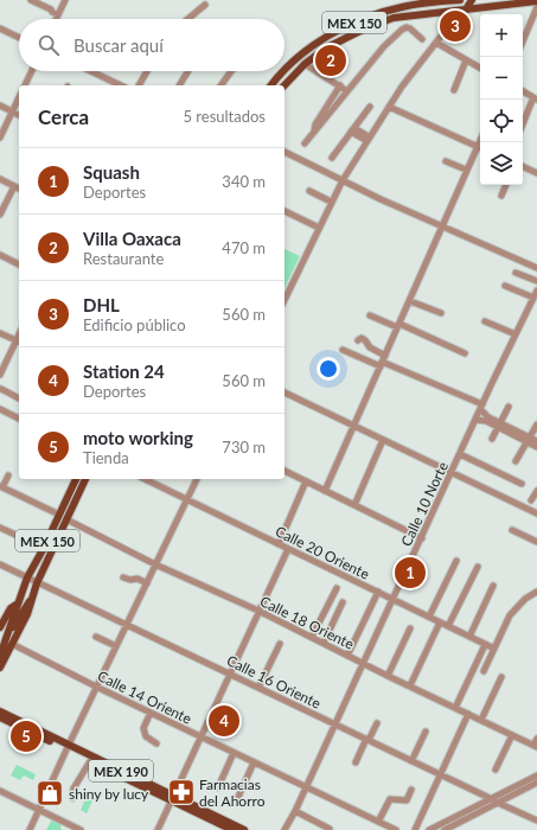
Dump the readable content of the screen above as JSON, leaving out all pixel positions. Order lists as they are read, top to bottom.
{
  "streets": {
    "main road": ["MEX 150", "MEX 190"],
    "street": [
      "Calle 10 Norte",
      "Calle 20 Oriente",
      "Calle 18 Oriente",
      "Calle 16 Oriente",
      "Calle 14 Oriente"
    ]
  },
  "crossings": [
    ["MEX 150", "Calle 18 Oriente"],
    ["MEX 150", "Calle 16 Oriente"],
    ["Calle 10 Norte", "Calle 20 Oriente"],
    ["Calle 10 Norte", "Calle 18 Oriente"],
    ["Calle 10 Norte", "Calle 16 Oriente"],
    ["Calle 10 Norte", "Calle 14 Oriente"]
  ],
  "places": {
    "pharmacy": ["Farmacias del Ahorro"],
    "shop": ["shiny by lucy"]
  },
  "page": {
    "pins": [
      "3",
      "2",
      "1",
      "4",
      "5"
    ],
    "map_buttons": ["+", "−"],
    "search": "Buscar aquí",
    "heading": ["Cerca", "5 resultados"],
    "list": [
      {
        "mark": "1",
        "name": "Squash",
        "note": "Deportes",
        "value": "340 m"
      },
      {
        "mark": "2",
        "name": "Villa Oaxaca",
        "note": "Restaurante",
        "value": "470 m"
      },
      {
        "mark": "3",
        "name": "DHL",
        "note": "Edificio público",
        "value": "560 m"
      },
      {
        "mark": "4",
        "name": "Station 24",
        "note": "Deportes",
        "value": "560 m"
      },
      {
        "mark": "5",
        "name": "moto working",
        "note": "Tienda",
        "value": "730 m"
      }
    ]
  }
}
